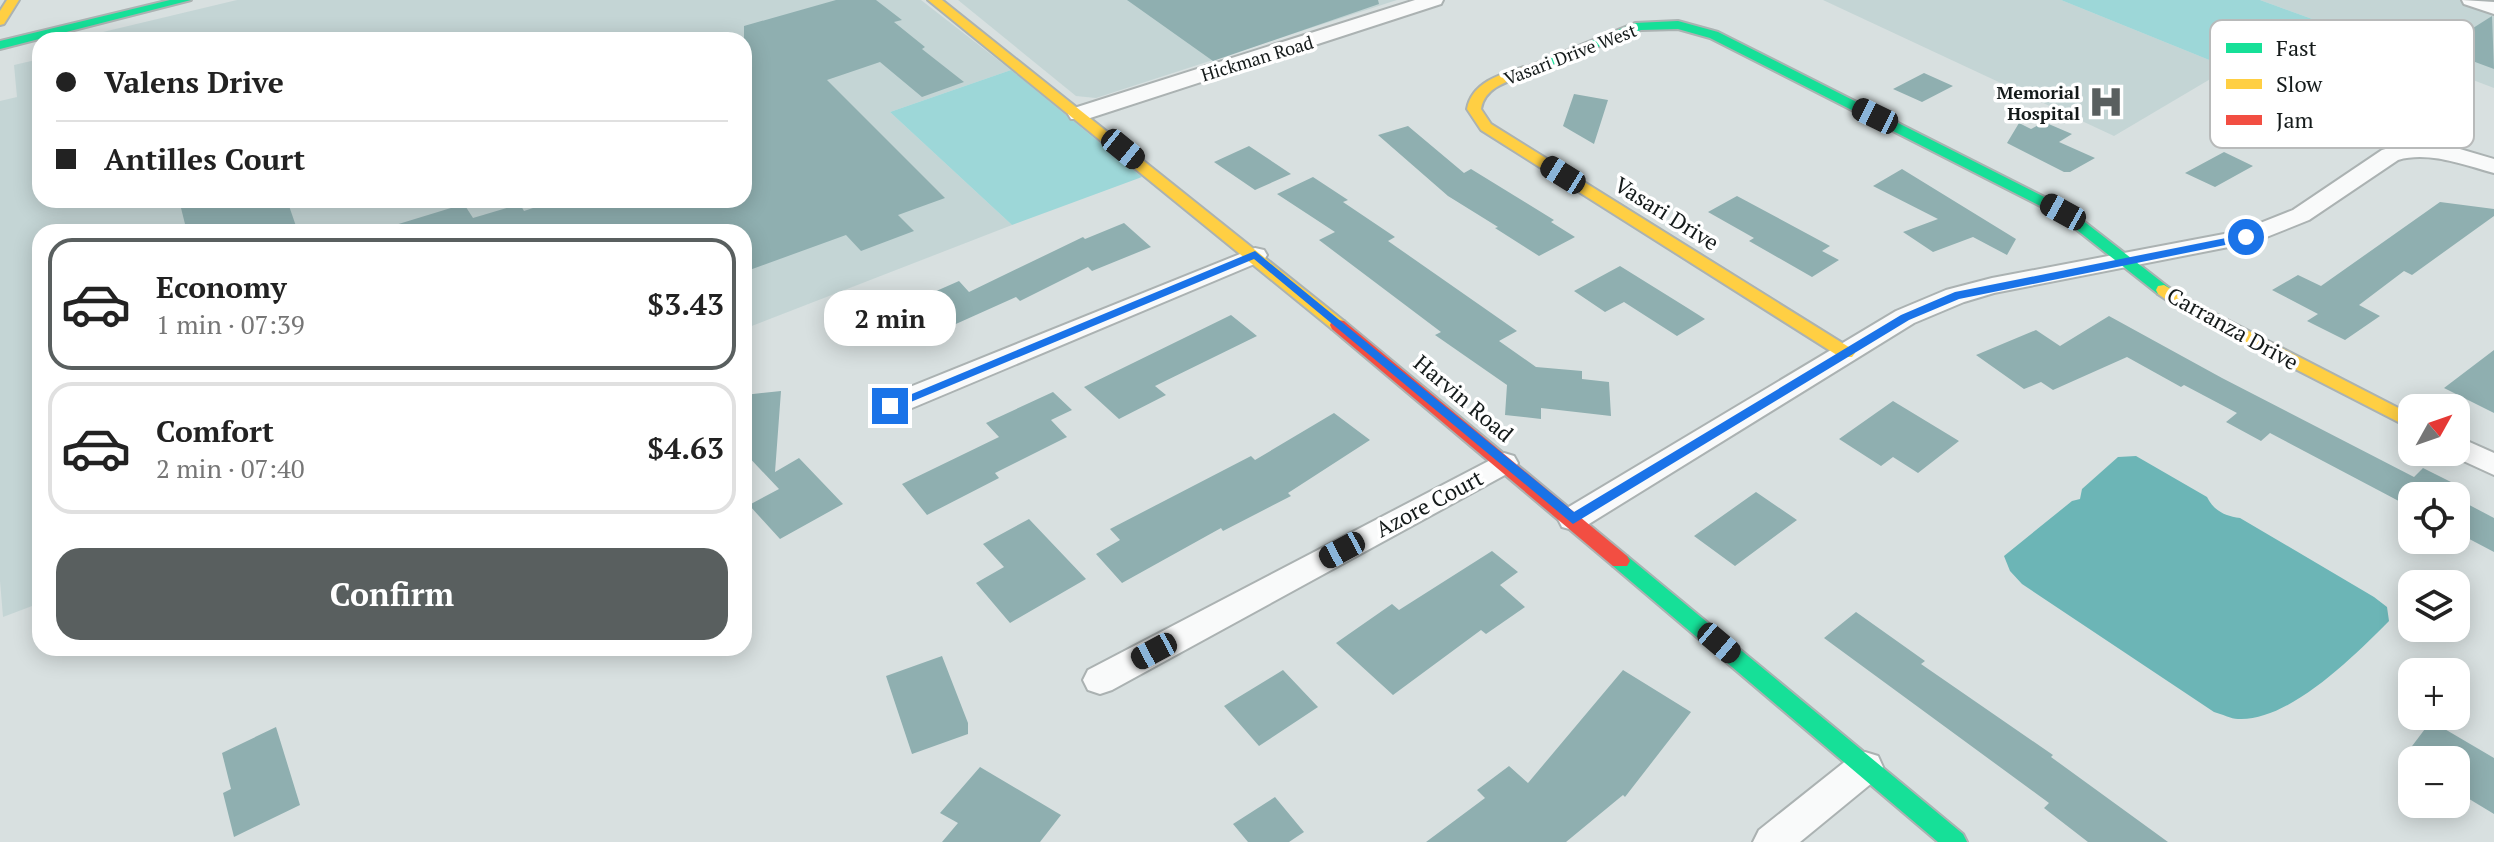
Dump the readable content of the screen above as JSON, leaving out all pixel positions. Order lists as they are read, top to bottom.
{
  "streets": {
    "street": [
      "Vasari Drive West",
      "Hickman Road",
      "Vasari Drive",
      "Carranza Drive",
      "Harvin Road",
      "Azore Court"
    ]
  },
  "crossings": [
    ["Vasari Drive West", "Vasari Drive"],
    ["Vasari Drive West", "Carranza Drive"],
    ["Hickman Road", "Harvin Road"],
    ["Harvin Road", "Azore Court"]
  ],
  "places": {
    "hospital": ["Memorial Hospital"]
  },
  "legend": ["Fast", "Slow", "Jam"],
  "north": "top right",
  "page": {
    "banner": ["Valens Drive", "Antilles Court"],
    "list": [
      {
        "name": "Economy",
        "note": "1 min · 07:39",
        "value": "$3.43"
      },
      {
        "name": "Comfort",
        "note": "2 min · 07:40",
        "value": "$4.63"
      }
    ],
    "bubble": "2 min",
    "map_buttons": ["+", "−"],
    "buttons": "Confirm"
  }
}
